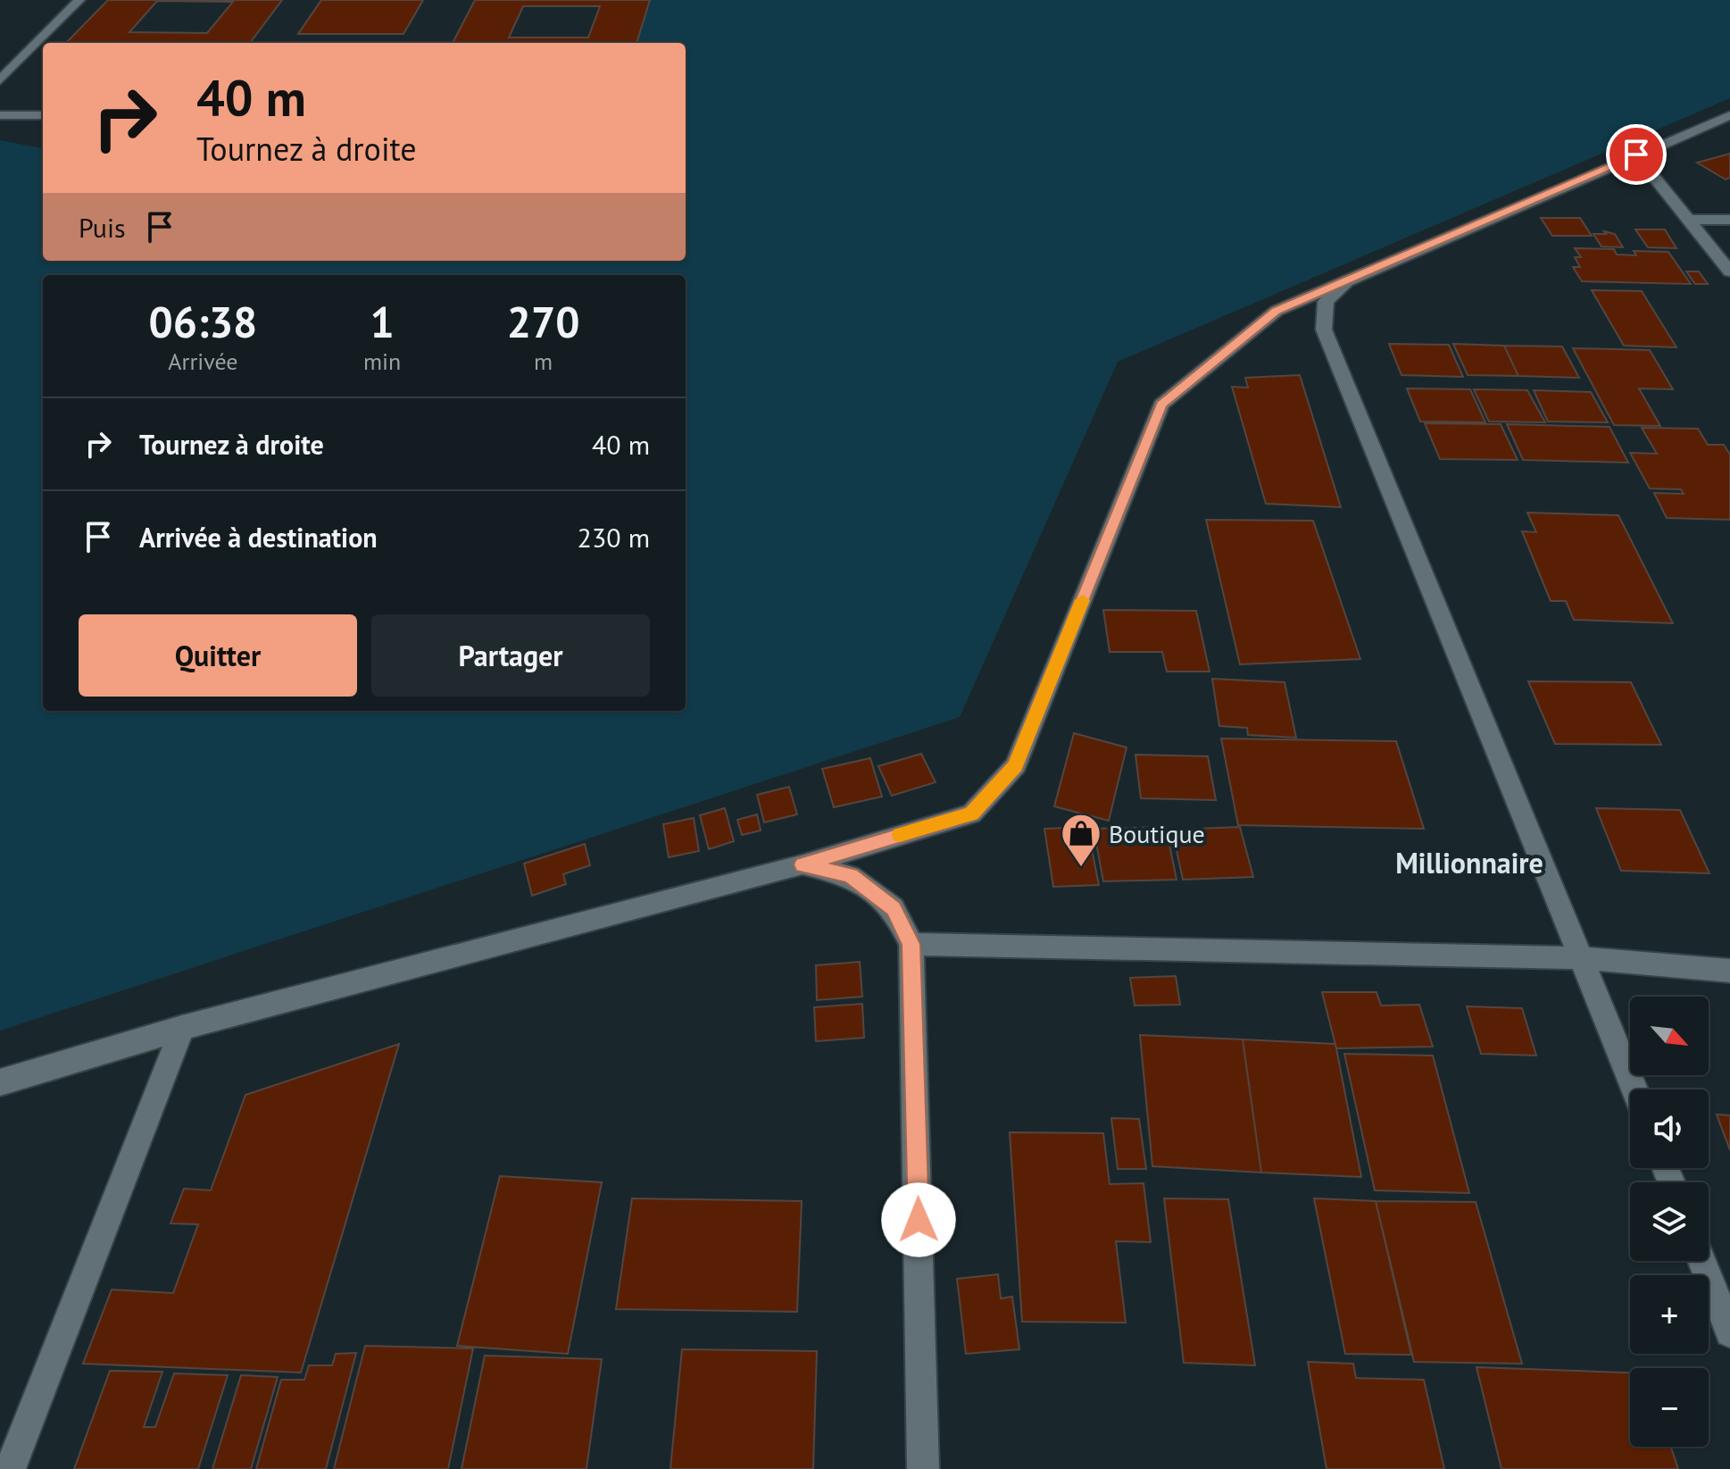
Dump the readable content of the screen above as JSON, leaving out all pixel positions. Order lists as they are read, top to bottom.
{
  "districts": ["Millionnaire"],
  "places": {
    "shop": ["Boutique"]
  },
  "north": "bottom right",
  "page": {
    "turn": ["40 m", "Tournez à droite"],
    "then": "Puis",
    "eta": [
      "06:38",
      "Arrivée",
      "1",
      "min",
      "270",
      "m"
    ],
    "list": [
      {
        "name": "Tournez à droite",
        "value": "40 m"
      },
      {
        "name": "Arrivée à destination",
        "value": "230 m"
      }
    ],
    "buttons": ["Quitter", "Partager"],
    "map_buttons": ["+", "−"]
  }
}
